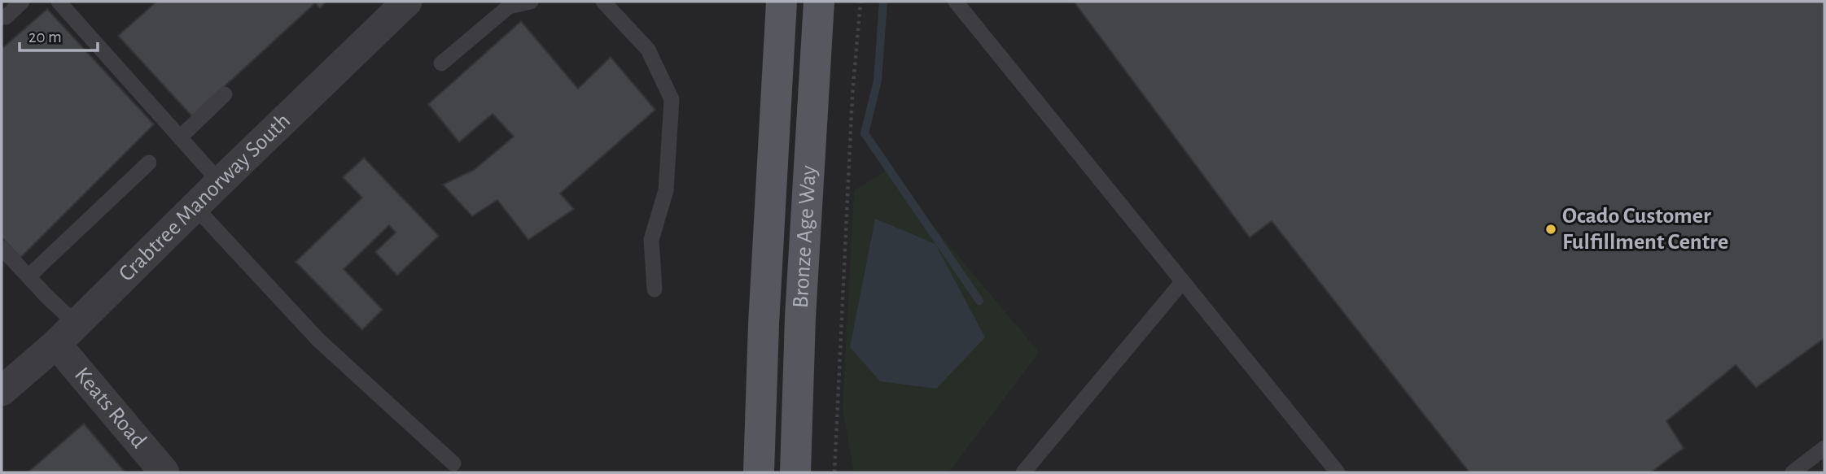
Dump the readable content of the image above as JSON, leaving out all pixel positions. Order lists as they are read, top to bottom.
{
  "streets": {
    "main road": ["Bronze Age Way"],
    "street": ["Crabtree Manorway South", "Keats Road"]
  },
  "crossings": [
    ["Crabtree Manorway South", "Keats Road"]
  ],
  "places": ["Ocado Customer Fulfillment Centre"],
  "scale_bar": "20 m"
}
